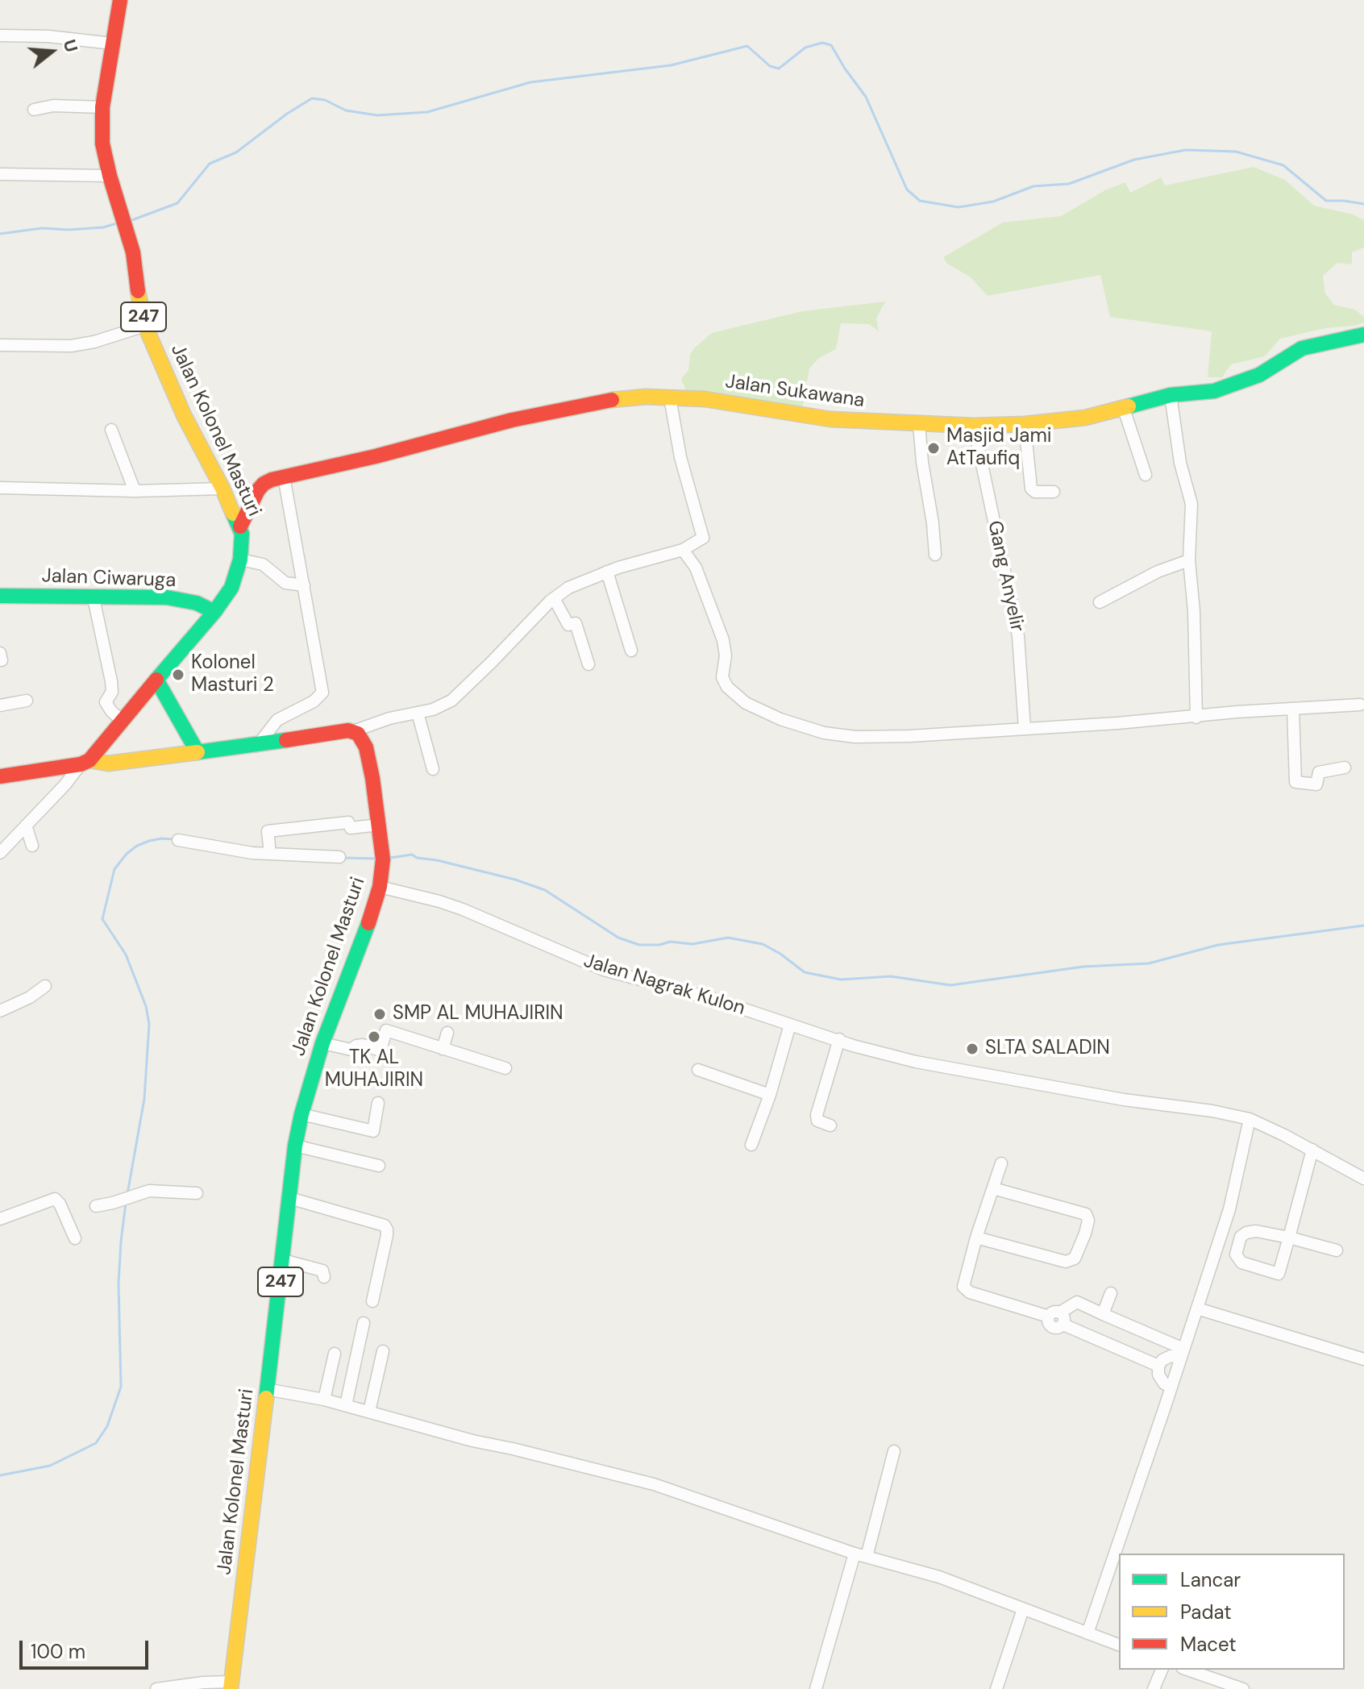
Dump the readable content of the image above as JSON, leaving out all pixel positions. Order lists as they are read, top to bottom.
{
  "streets": {
    "main road": [
      "247",
      "Jalan Sukawana",
      "Jalan Kolonel Masturi",
      "Jalan Ciwaruga"
    ],
    "street": ["Gang Anyelir", "Jalan Nagrak Kulon"]
  },
  "crossings": [
    ["Jalan Sukawana", "Jalan Kolonel Masturi"],
    ["Jalan Sukawana", "Gang Anyelir"],
    ["Jalan Kolonel Masturi", "Jalan Ciwaruga"],
    ["Jalan Kolonel Masturi", "Jalan Nagrak Kulon"]
  ],
  "places": [
    "Masjid Jami AtTaufiq",
    "Kolonel Masturi 2",
    "SMP AL MUHAJIRIN",
    "TK AL MUHAJIRIN",
    "SLTA SALADIN"
  ],
  "legend": ["Lancar", "Padat", "Macet"],
  "scale_bar": "100 m",
  "north": "right"
}
